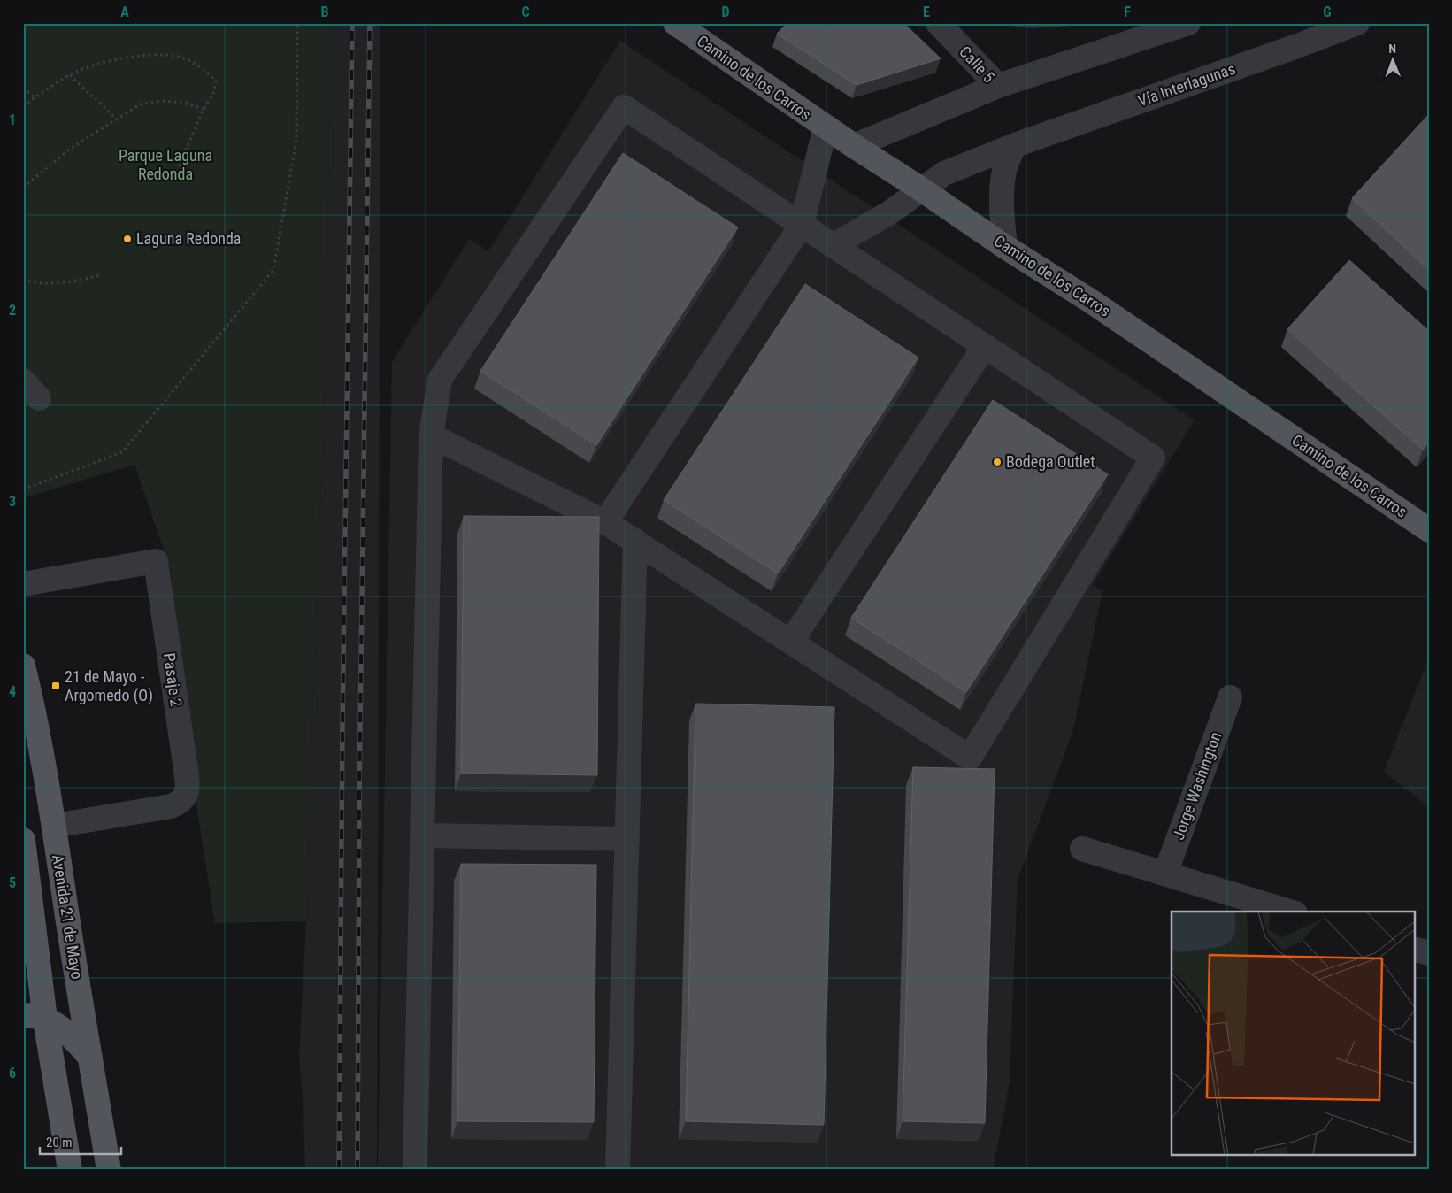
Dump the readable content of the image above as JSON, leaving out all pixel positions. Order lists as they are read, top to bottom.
{
  "streets": {
    "main road": ["Camino de los Carros", "Avenida 21 de Mayo"],
    "street": [
      "Calle 5",
      "Vía Interlagunas",
      "Pasaje 2",
      "Jorge Washington"
    ]
  },
  "crossings": [
    ["Camino de los Carros", "Vía Interlagunas"],
    ["Pasaje 2", "Avenida 21 de Mayo"]
  ],
  "parks": ["Parque Laguna Redonda"],
  "places": {
    "other": ["Laguna Redonda", "Bodega Outlet"],
    "transit": ["21 de Mayo - Argomedo (O)"]
  },
  "scale_bar": "20 m",
  "north": "top",
  "grid": {
    "columns": [
      "A",
      "B",
      "C",
      "D",
      "E",
      "F",
      "G"
    ],
    "rows": [
      "1",
      "2",
      "3",
      "4",
      "5",
      "6"
    ]
  }
}
